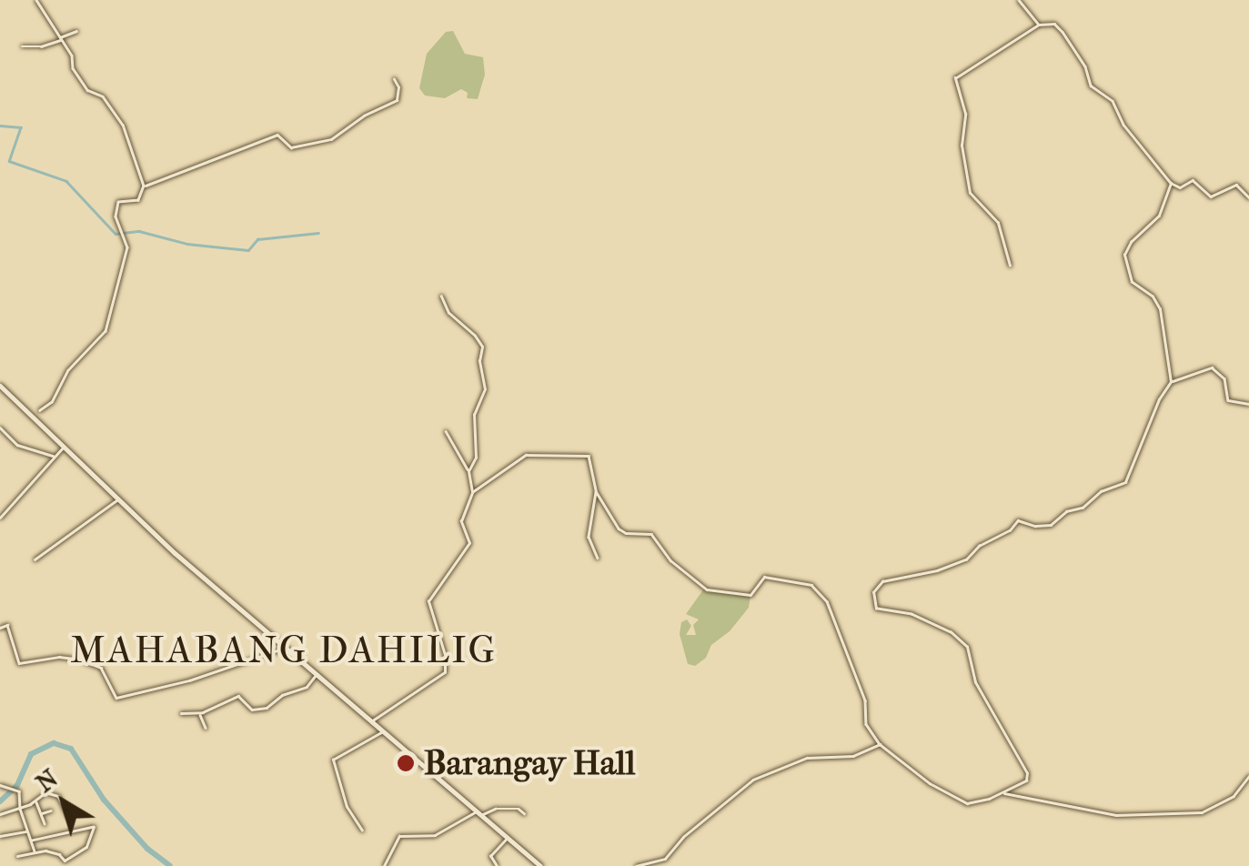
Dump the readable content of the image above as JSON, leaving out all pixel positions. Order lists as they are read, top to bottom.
{
  "districts": ["MAHABANG DAHILIG"],
  "places": ["Barangay Hall"],
  "north": "top left"
}
